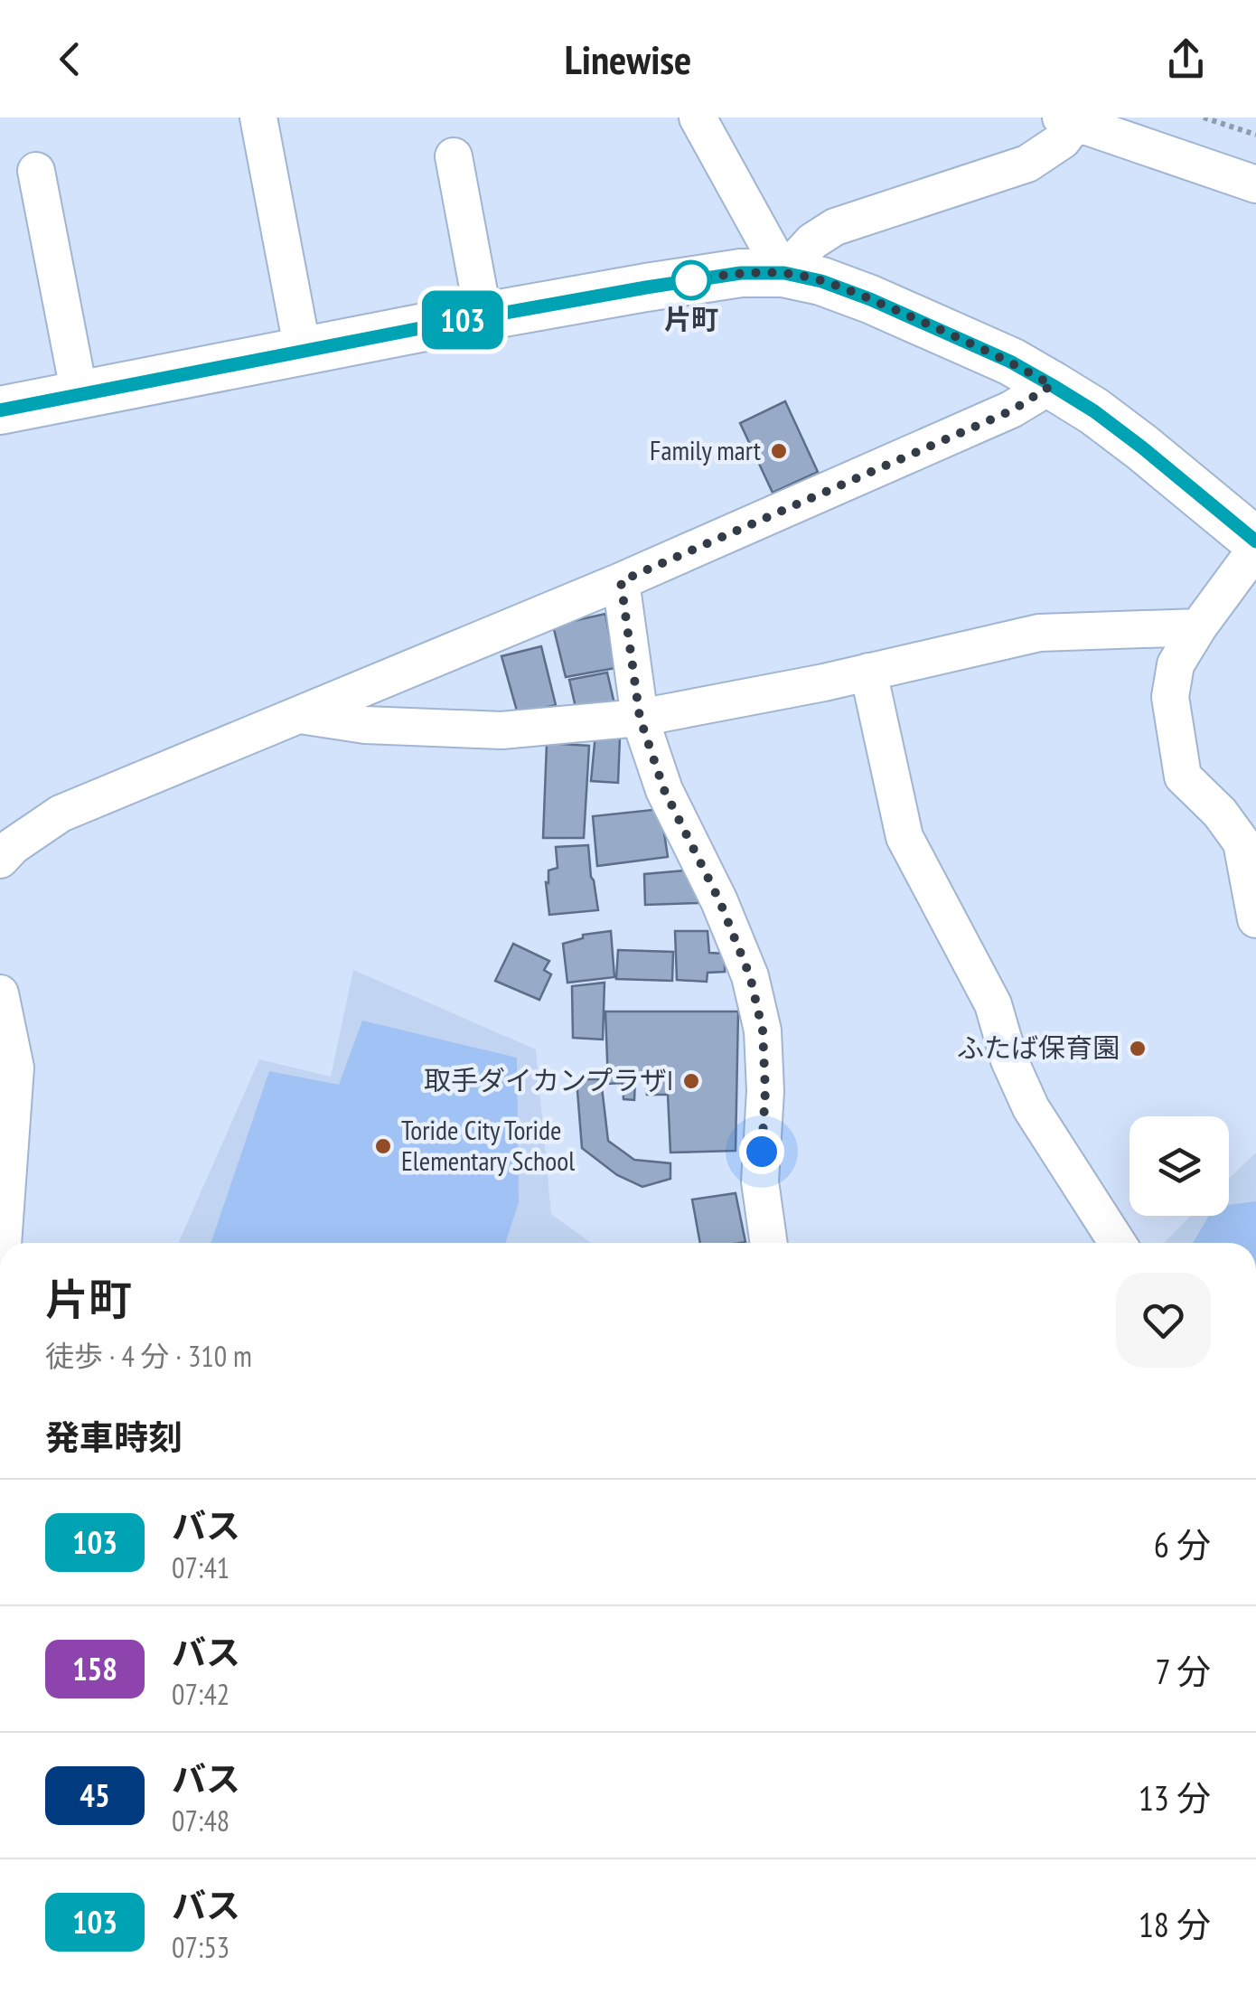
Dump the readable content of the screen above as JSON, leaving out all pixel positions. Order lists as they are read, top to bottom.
{
  "places": [
    "片町",
    "Family mart",
    "ふたば保育園",
    "取手ダイカンプラザI",
    "Toride City Toride Elementary School"
  ],
  "lines": ["bus line 103"],
  "page": {
    "header": "Linewise",
    "on_map": "103",
    "heading": [
      ["片町", "徒歩 · 4 分 · 310 m"],
      "発車時刻"
    ],
    "list": [
      {
        "mark": "103",
        "name": "バス",
        "note": "07:41",
        "value": "6 分"
      },
      {
        "mark": "158",
        "name": "バス",
        "note": "07:42",
        "value": "7 分"
      },
      {
        "mark": "45",
        "name": "バス",
        "note": "07:48",
        "value": "13 分"
      },
      {
        "mark": "103",
        "name": "バス",
        "note": "07:53",
        "value": "18 分"
      }
    ]
  }
}
